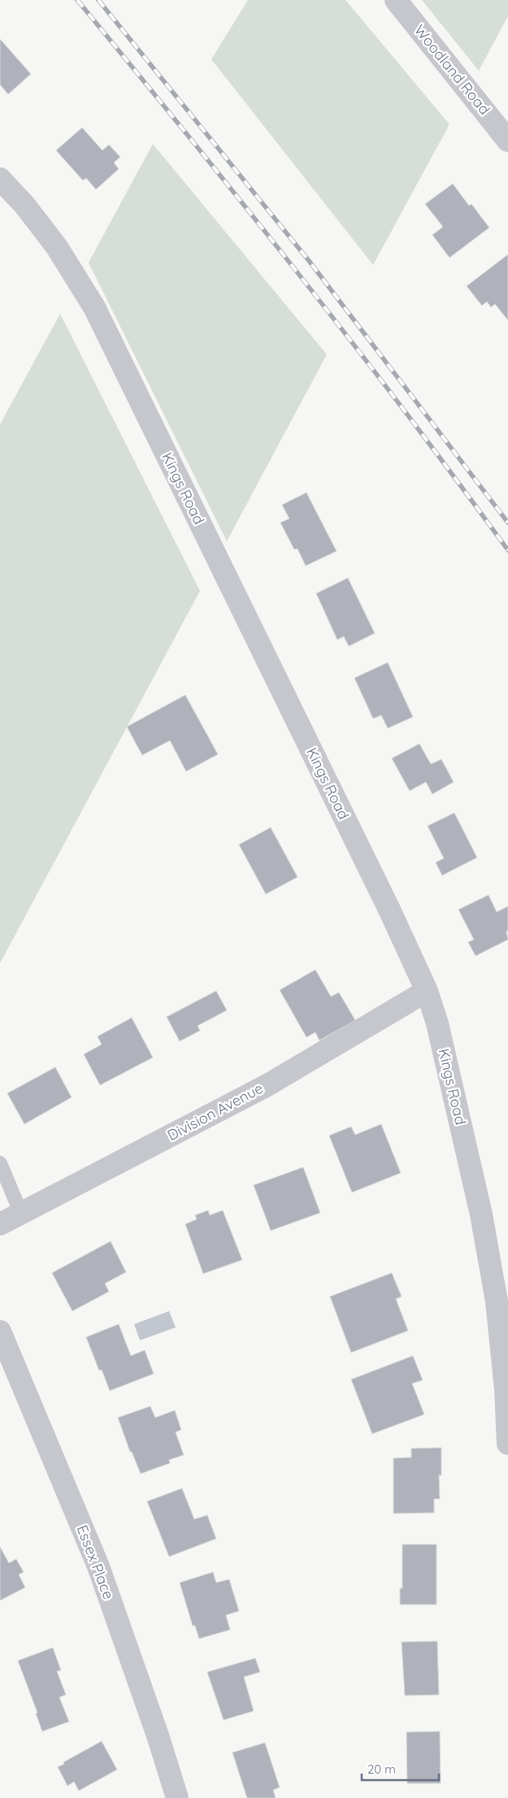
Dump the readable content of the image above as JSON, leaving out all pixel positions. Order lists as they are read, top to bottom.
{
  "streets": {
    "street": [
      "Woodland Road",
      "Kings Road",
      "Division Avenue",
      "Essex Place"
    ]
  },
  "crossings": [
    ["Kings Road", "Division Avenue"]
  ],
  "scale_bar": "20 m"
}
